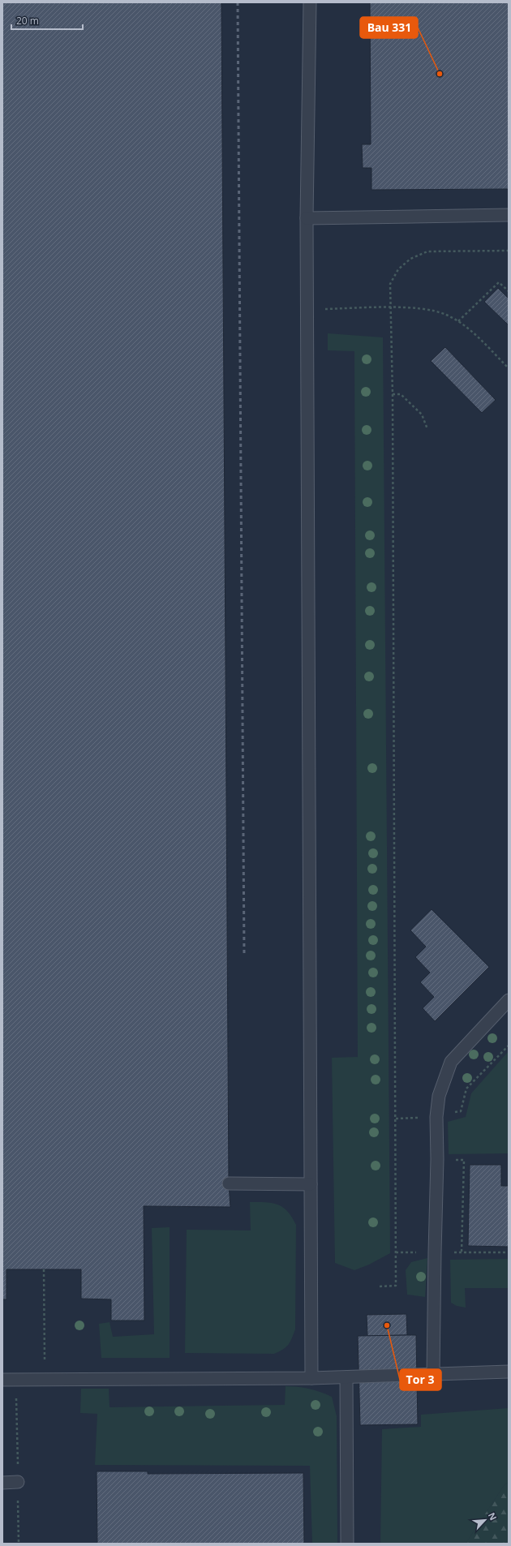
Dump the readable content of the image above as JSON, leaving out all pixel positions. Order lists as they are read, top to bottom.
{
  "places": ["Bau 331", "Tor 3"],
  "scale_bar": "20 m",
  "north": "top right"
}
